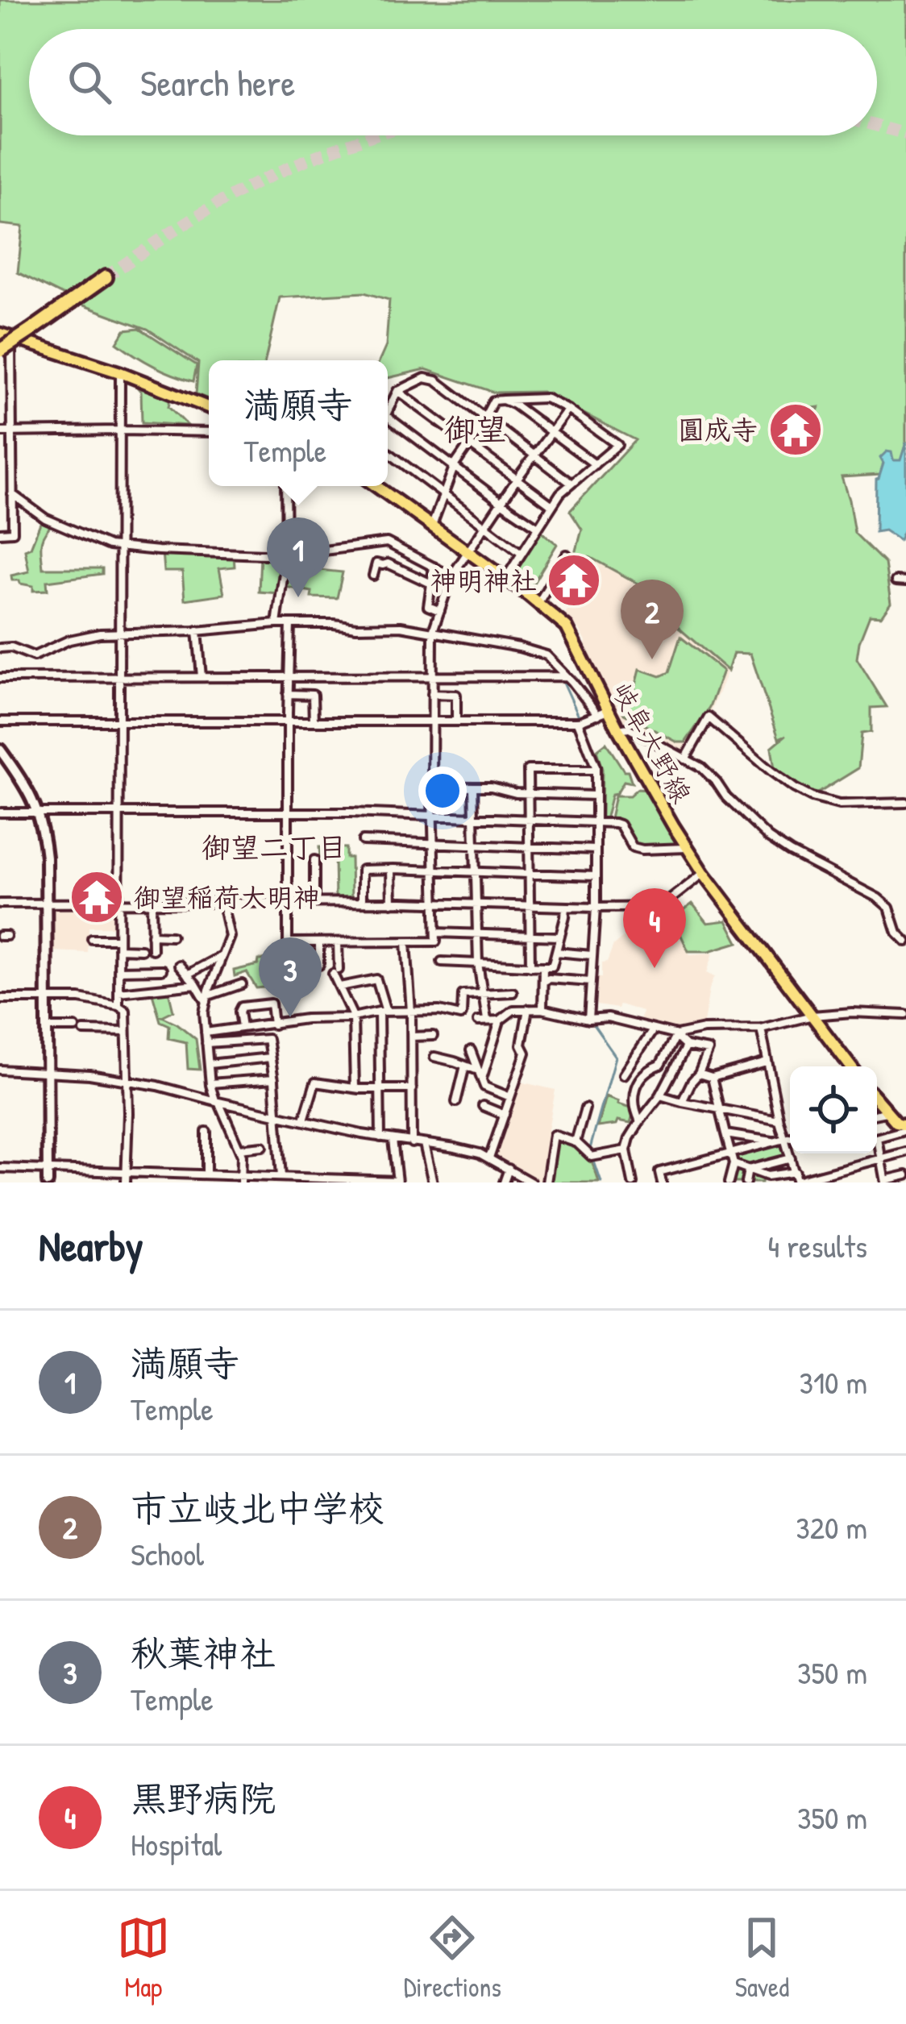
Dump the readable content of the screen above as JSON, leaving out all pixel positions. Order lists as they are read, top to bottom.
{
  "streets": {
    "main road": ["岐阜大野線"]
  },
  "districts": ["御望", "御望二丁目"],
  "places": {
    "temple": ["圓成寺", "神明神社", "御望稲荷大明神"]
  },
  "page": {
    "search": "Search here",
    "popup": ["満願寺", "Temple"],
    "pins": [
      "1",
      "2",
      "4",
      "3"
    ],
    "heading": ["Nearby", "4 results"],
    "list": [
      {
        "mark": "1",
        "name": "満願寺",
        "note": "Temple",
        "value": "310 m"
      },
      {
        "mark": "2",
        "name": "市立岐北中学校",
        "note": "School",
        "value": "320 m"
      },
      {
        "mark": "3",
        "name": "秋葉神社",
        "note": "Temple",
        "value": "350 m"
      },
      {
        "mark": "4",
        "name": "黒野病院",
        "note": "Hospital",
        "value": "350 m"
      }
    ],
    "nav": ["Map", "Directions", "Saved"]
  }
}
